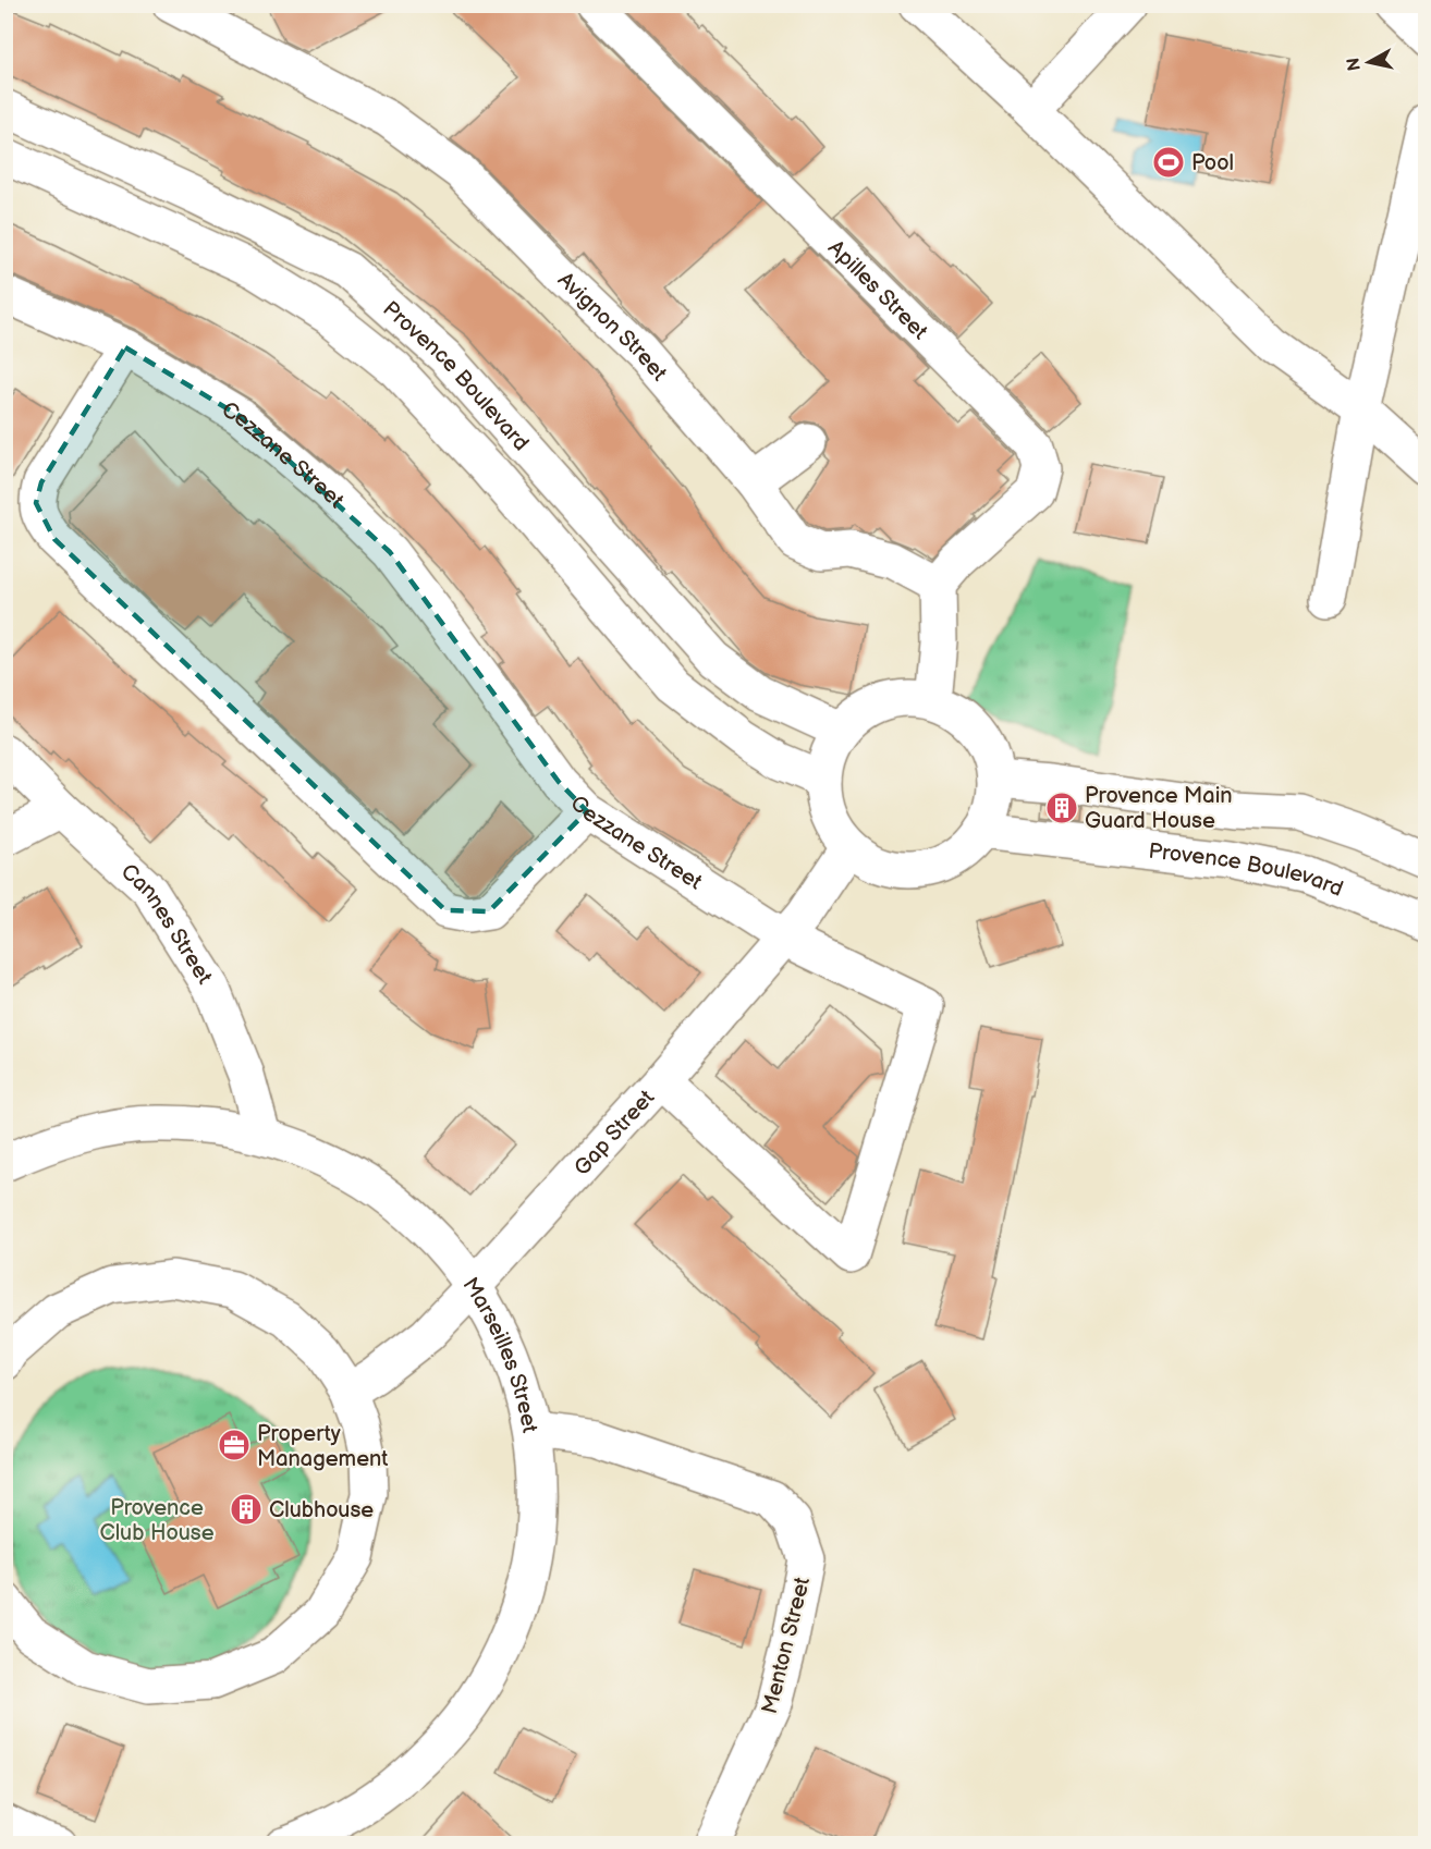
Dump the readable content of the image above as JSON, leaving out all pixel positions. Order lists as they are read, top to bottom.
{
  "streets": {
    "street": [
      "Apilles Street",
      "Avignon Street",
      "Provence Boulevard",
      "Cezzane Street",
      "Cannes Street",
      "Gap Street",
      "Marseilles Street",
      "Menton Street"
    ]
  },
  "crossings": [
    ["Apilles Street", "Avignon Street"],
    ["Provence Boulevard", "Gap Street"],
    ["Cezzane Street", "Gap Street"],
    ["Cannes Street", "Marseilles Street"],
    ["Gap Street", "Marseilles Street"],
    ["Marseilles Street", "Menton Street"]
  ],
  "parks": ["Provence Club House"],
  "places": {
    "sports": ["Pool"],
    "building": ["Provence Main Guard House", "Clubhouse"],
    "office": ["Property Management"]
  },
  "north": "left"
}
